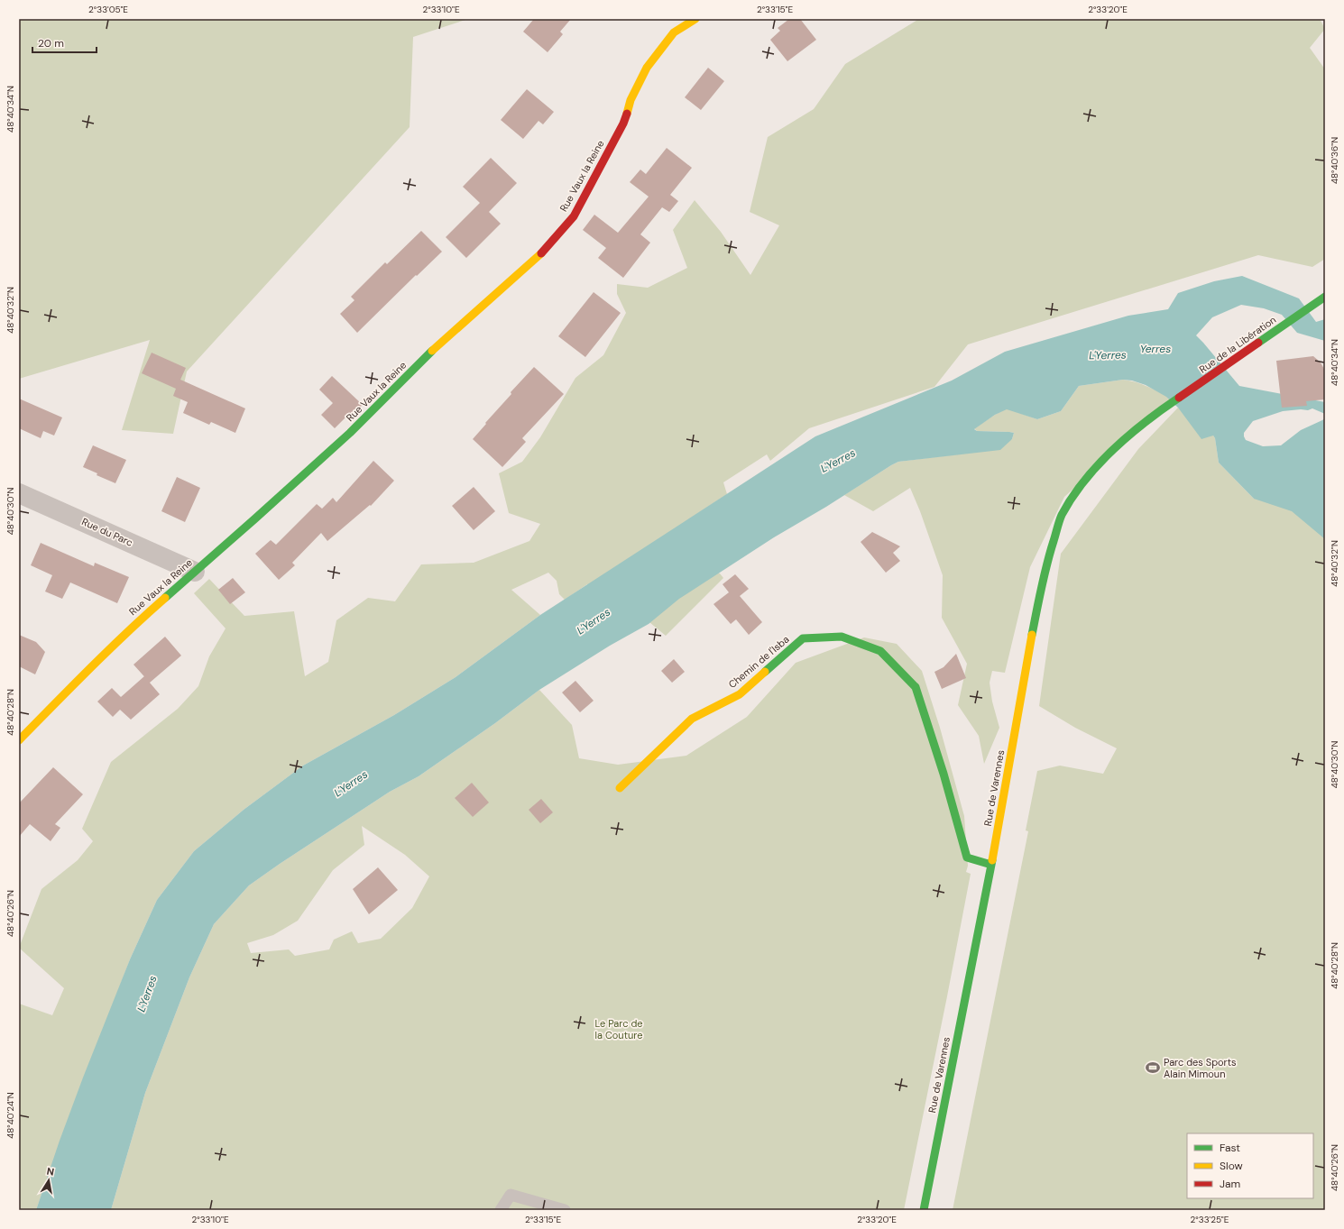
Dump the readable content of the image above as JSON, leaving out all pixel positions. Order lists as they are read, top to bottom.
{
  "streets": {
    "street": [
      "Rue Vaux la Reine",
      "Rue de la Libération",
      "Rue du Parc",
      "Chemin de l'Isba",
      "Rue de Varennes"
    ]
  },
  "crossings": [
    ["Rue Vaux la Reine", "Rue du Parc"],
    ["Rue de la Libération", "Rue de Varennes"],
    ["Chemin de l'Isba", "Rue de Varennes"]
  ],
  "water": ["Yerres", "L'Yerres"],
  "parks": ["Le Parc de la Couture"],
  "places": {
    "sports": ["Parc des Sports Alain Mimoun"]
  },
  "legend": ["Fast", "Slow", "Jam"],
  "scale_bar": "20 m",
  "north": "top",
  "coordinates": [
    "2°33'05\"E",
    "2°33'10\"E",
    "2°33'15\"E",
    "2°33'20\"E",
    "48°40'34\"N",
    "48°40'36\"N",
    "48°40'32\"N",
    "48°40'30\"N",
    "48°40'28\"N",
    "48°40'26\"N",
    "48°40'24\"N",
    "2°33'25\"E"
  ]
}
